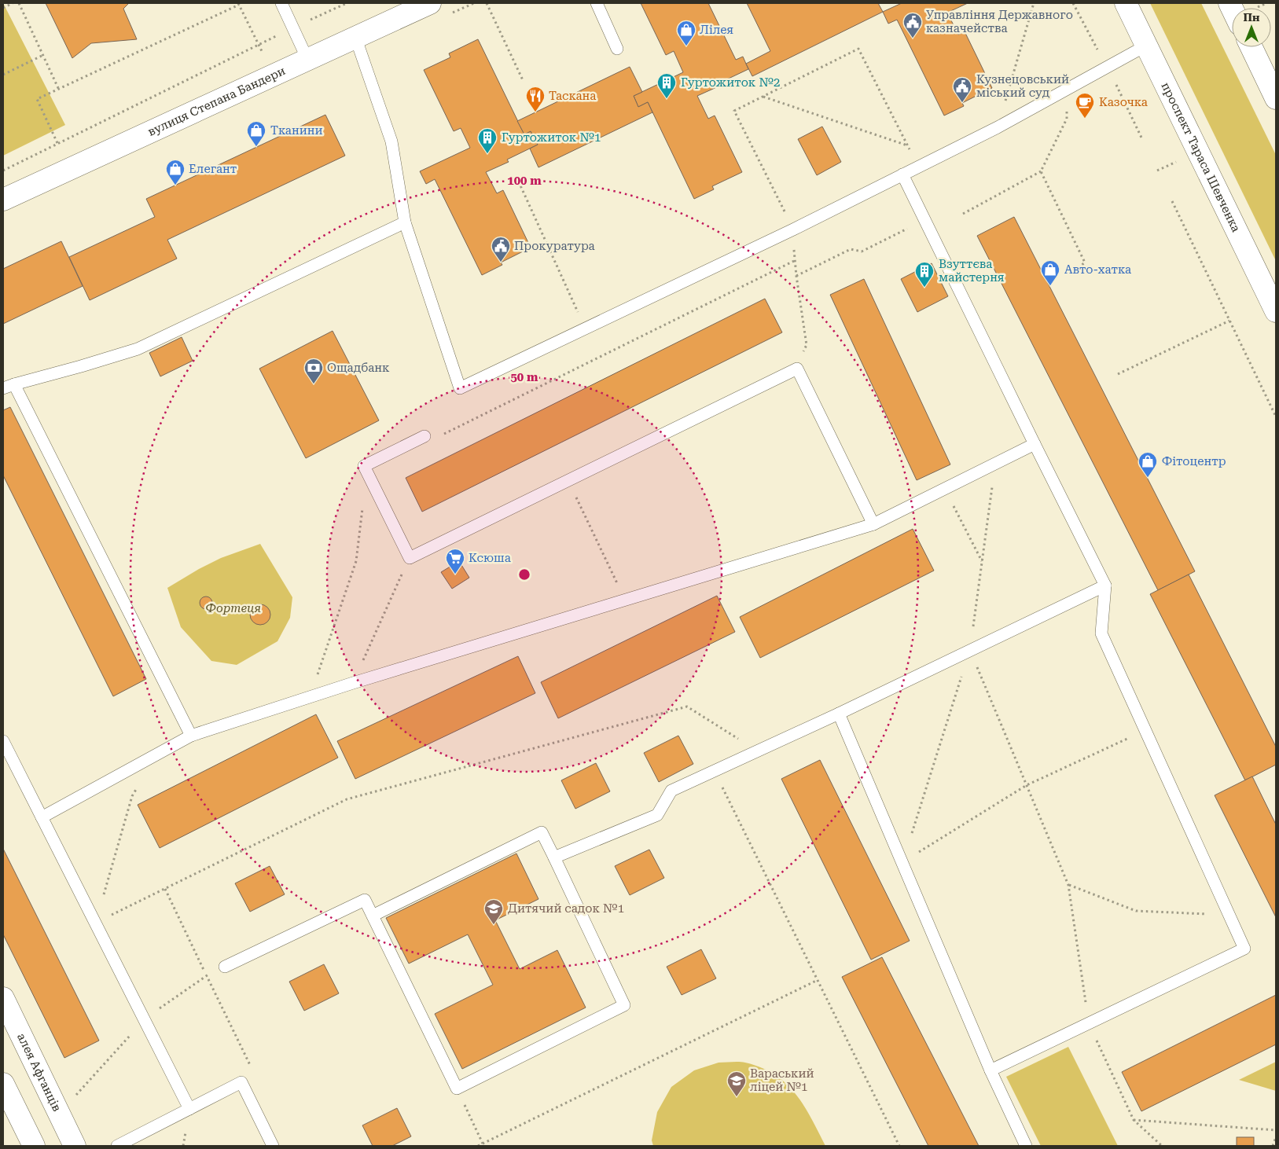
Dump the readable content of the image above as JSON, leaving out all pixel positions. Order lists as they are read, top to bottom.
{
  "streets": {
    "street": ["вулиця Степана Бандери", "проспект Тараса Шевченка", "алея Афганців"]
  },
  "parks": ["Фортеця"],
  "places": {
    "public building": ["Управління Державного казначейства", "Кузнецовський міський суд", "Прокуратура"],
    "shop": [
      "Лілея",
      "Тканини",
      "Елегант",
      "Авто-хатка",
      "Фітоцентр"
    ],
    "building": ["Гуртожиток №2", "Гуртожиток №1", "Взуттєва майстерня"],
    "restaurant": ["Таскана"],
    "cafe": ["Казочка"],
    "bank": ["Ощадбанк"],
    "supermarket": ["Ксюша"],
    "school or university": ["Дитячий садок №1", "Вараський ліцей №1"]
  },
  "north": "top",
  "rings": ["100 m", "50 m"]
}
